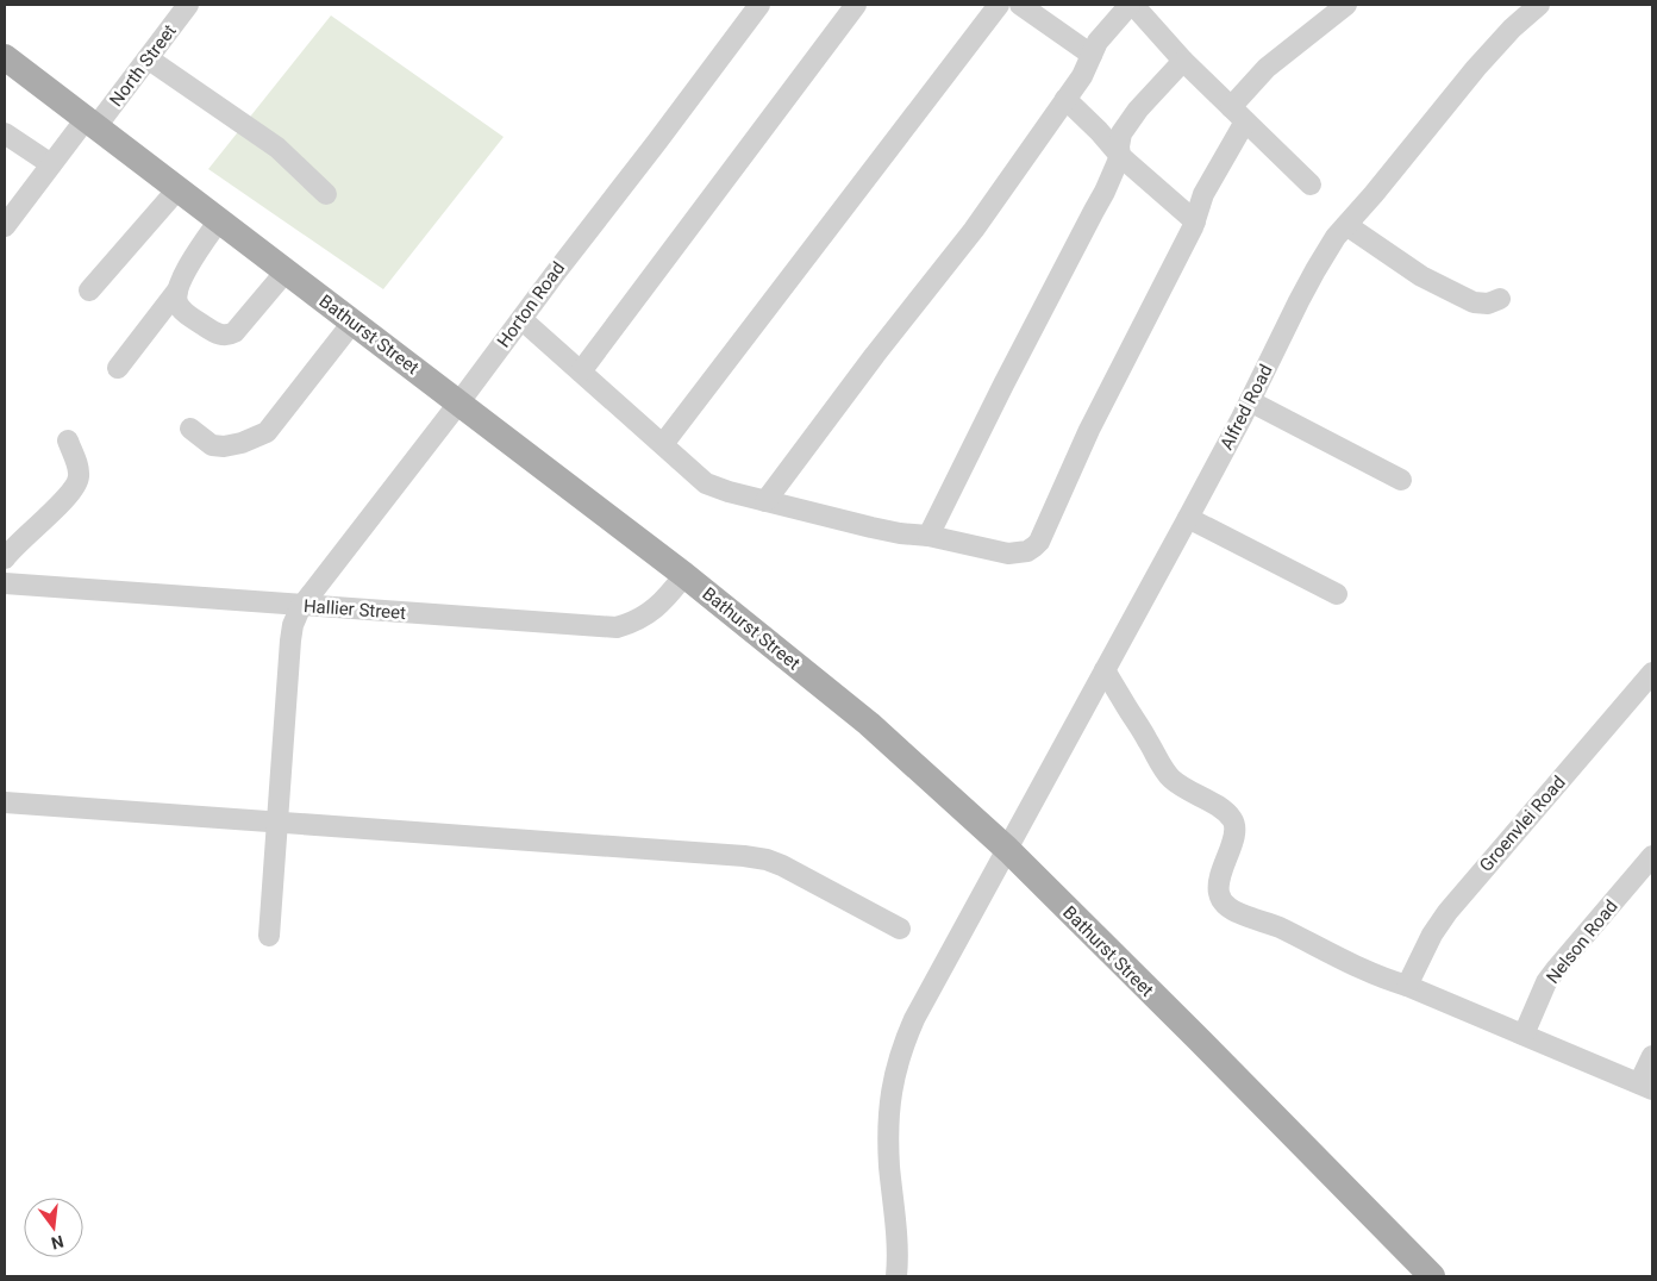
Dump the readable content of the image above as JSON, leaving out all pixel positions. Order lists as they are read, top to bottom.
{
  "streets": {
    "main road": ["Bathurst Street"],
    "street": [
      "North Street",
      "Horton Road",
      "Alfred Road",
      "Hallier Street",
      "Groenvlei Road",
      "Nelson Road"
    ]
  },
  "crossings": [
    ["North Street", "Bathurst Street"],
    ["Horton Road", "Bathurst Street"],
    ["Horton Road", "Hallier Street"],
    ["Bathurst Street", "Alfred Road"],
    ["Bathurst Street", "Hallier Street"]
  ],
  "north": "bottom"
}
